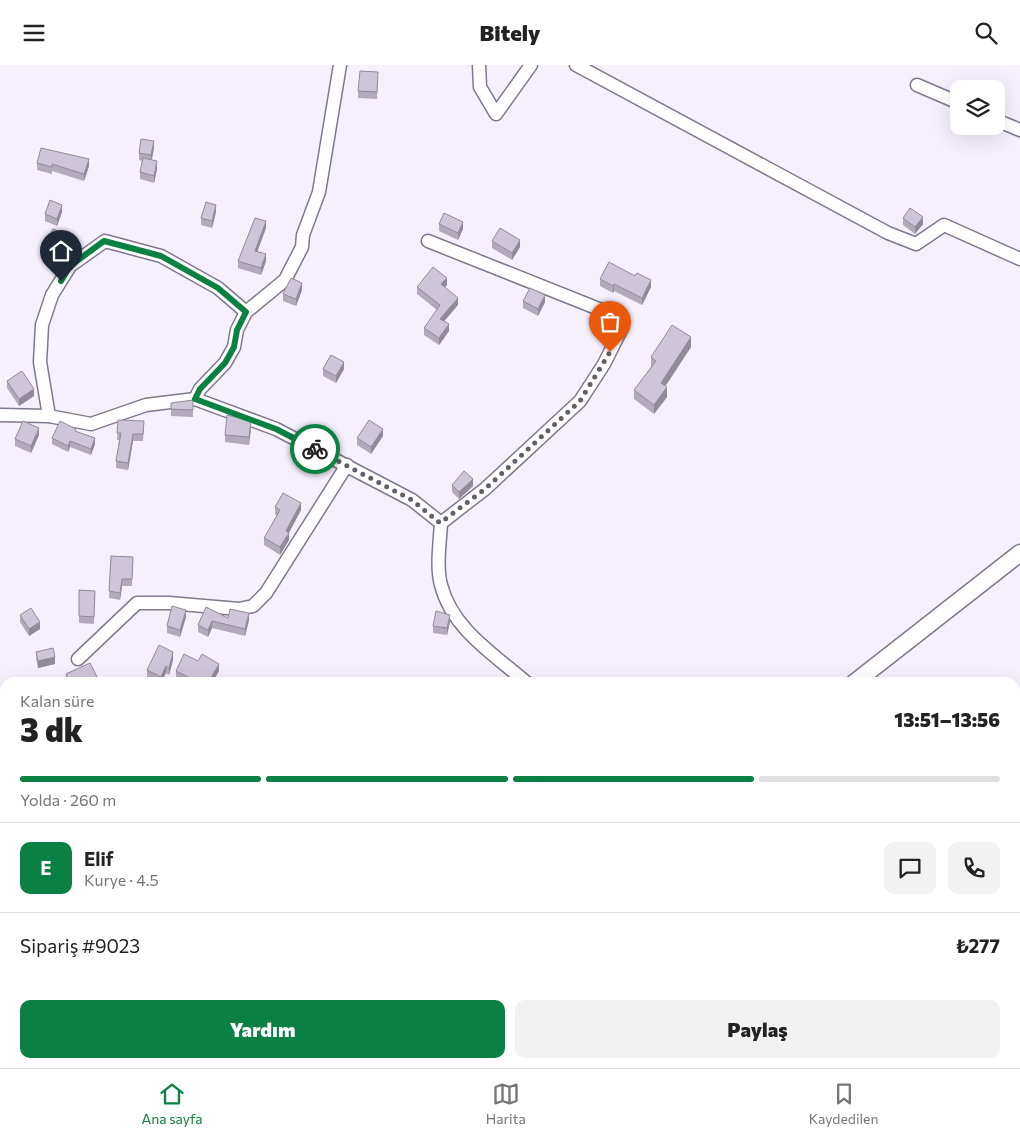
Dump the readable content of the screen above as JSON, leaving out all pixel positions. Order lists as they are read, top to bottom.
{
  "page": {
    "header": "Bitely",
    "heading": ["3 dk", "Kalan süre", "13:51–13:56"],
    "panel": [
      "Elif",
      "Kurye · 4.5",
      "Sipariş #9023",
      "₺277"
    ],
    "bar": "Yolda · 260 m",
    "round": "E",
    "buttons": ["Yardım", "Paylaş"],
    "tabs": ["Ana sayfa", "Harita", "Kaydedilen"]
  }
}
